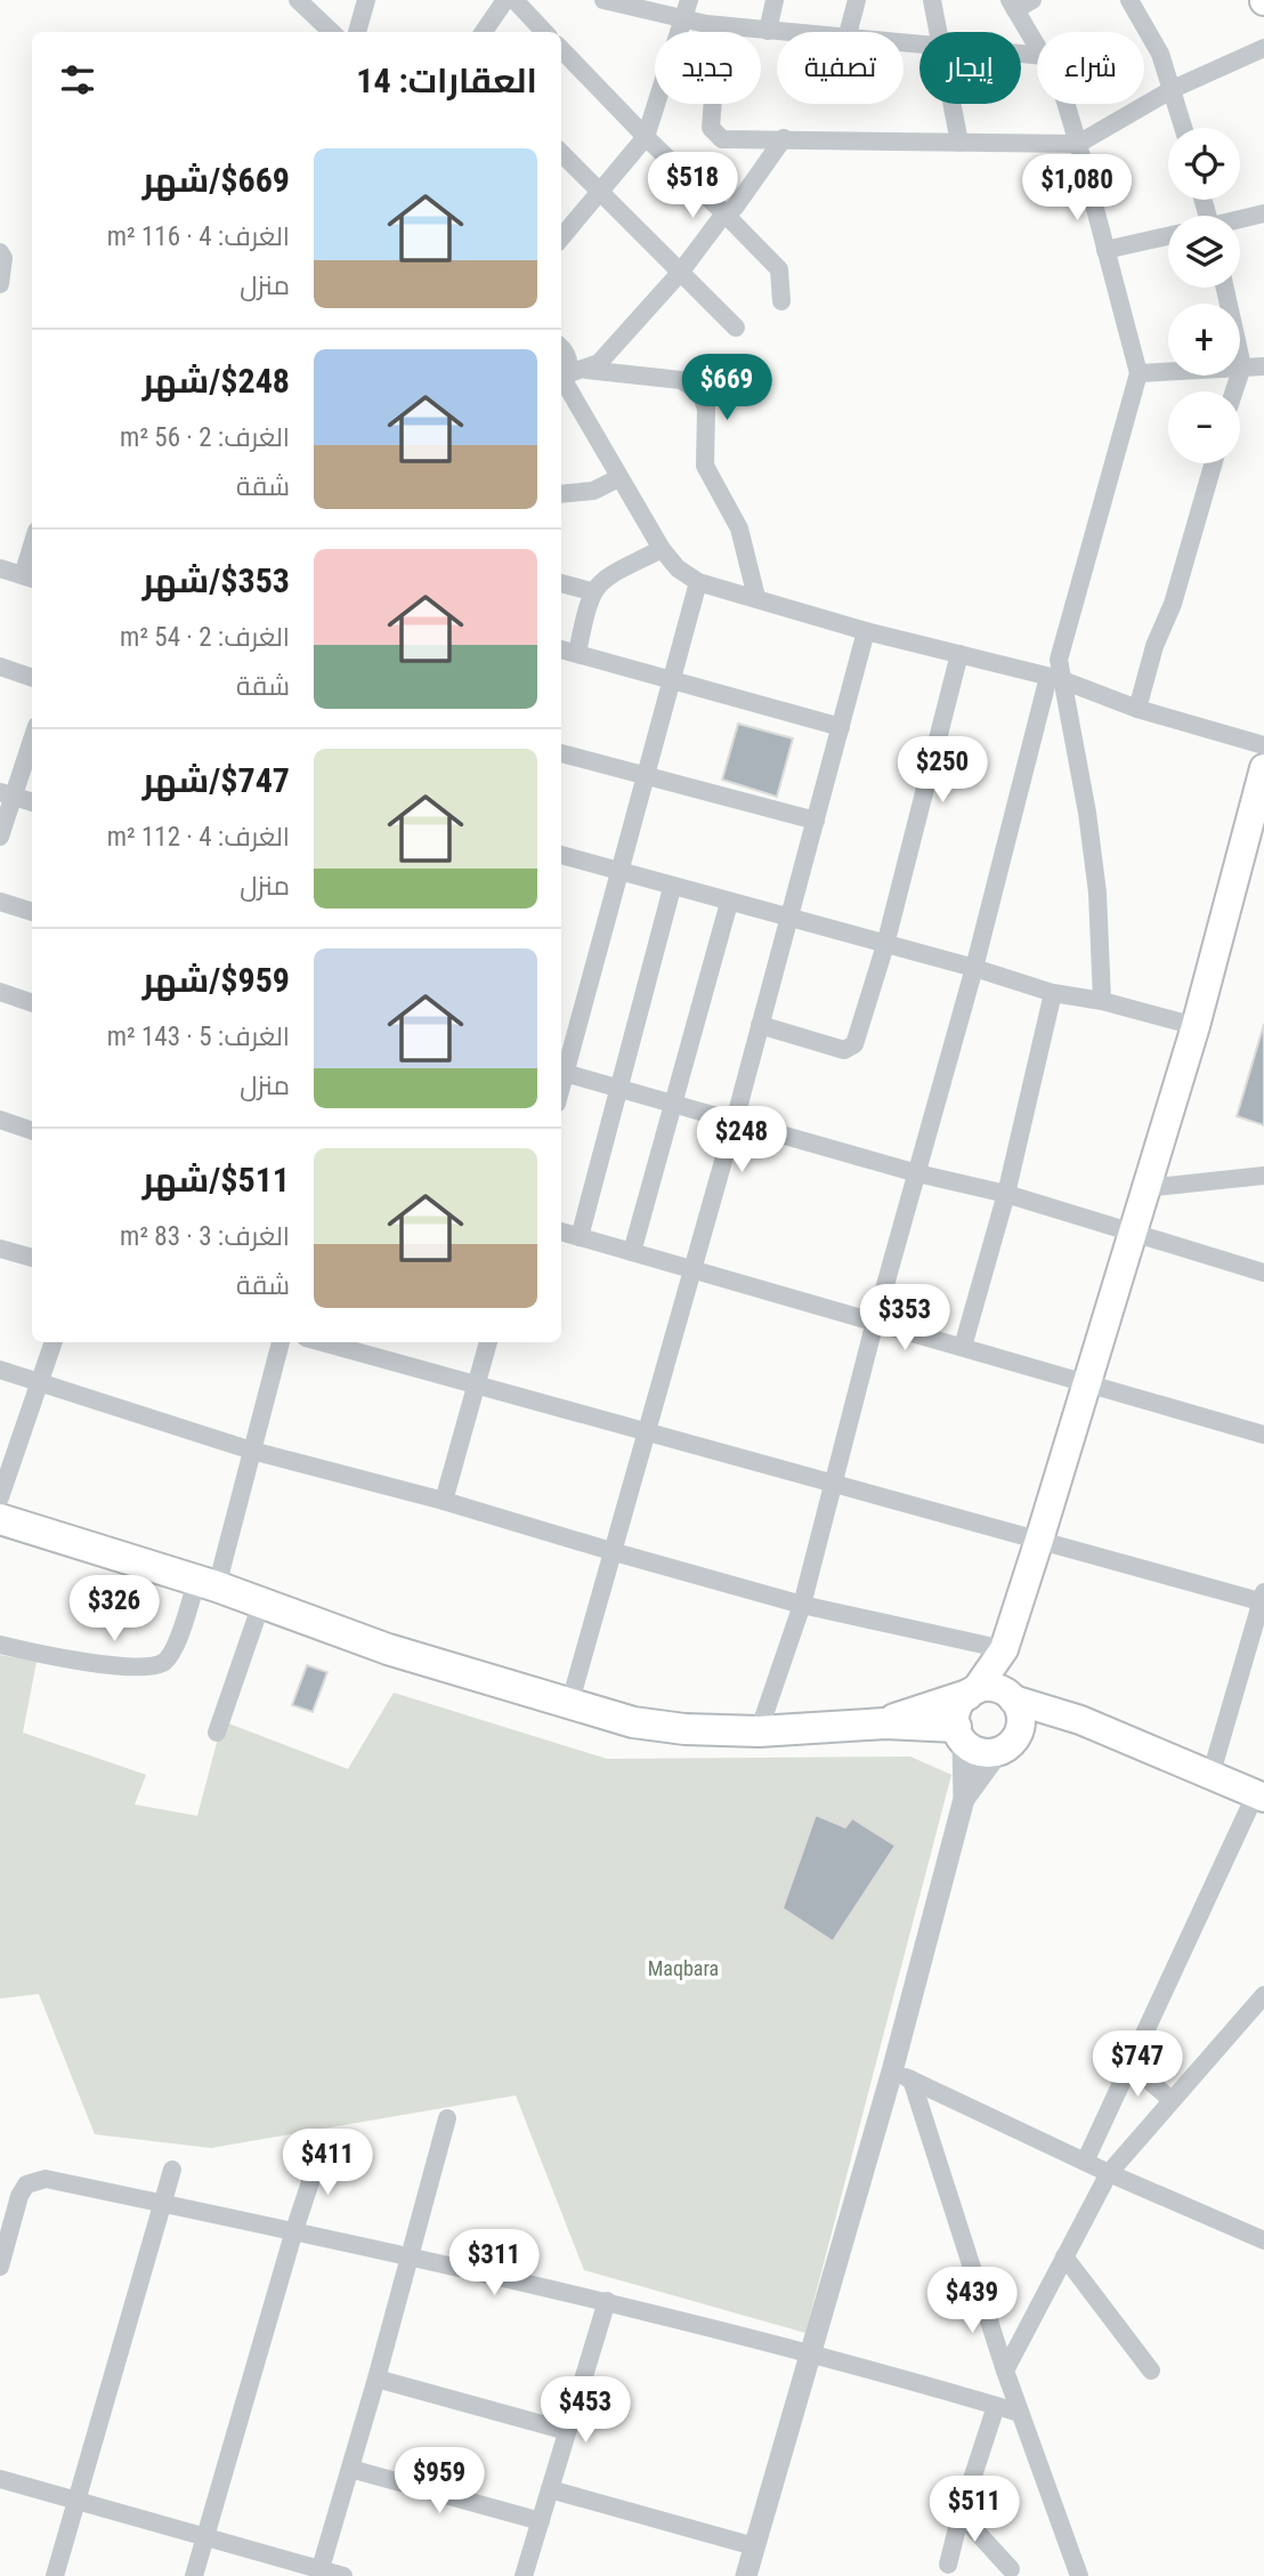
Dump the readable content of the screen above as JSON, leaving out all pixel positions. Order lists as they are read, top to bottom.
{
  "parks": ["Maqbara"],
  "page": {
    "chip": [
      "شراء",
      "إيجار",
      "تصفية",
      "جديد"
    ],
    "heading": "العقارات: 14",
    "map_buttons": ["+", "−"],
    "list": [
      {
        "name": "$669/شهر",
        "note": "الغرف: 4 · 116 m² · منزل"
      },
      {
        "name": "$248/شهر",
        "note": "الغرف: 2 · 56 m² · شقة"
      },
      {
        "name": "$353/شهر",
        "note": "الغرف: 2 · 54 m² · شقة"
      },
      {
        "name": "$747/شهر",
        "note": "الغرف: 4 · 112 m² · منزل"
      },
      {
        "name": "$959/شهر",
        "note": "الغرف: 5 · 143 m² · منزل"
      },
      {
        "name": "$511/شهر",
        "note": "الغرف: 3 · 83 m² · شقة"
      }
    ],
    "price": [
      "$518",
      "$1,080",
      "$669",
      "$250",
      "$248",
      "$353",
      "$326",
      "$747",
      "$411",
      "$311",
      "$439",
      "$453",
      "$959",
      "$511"
    ]
  }
}
